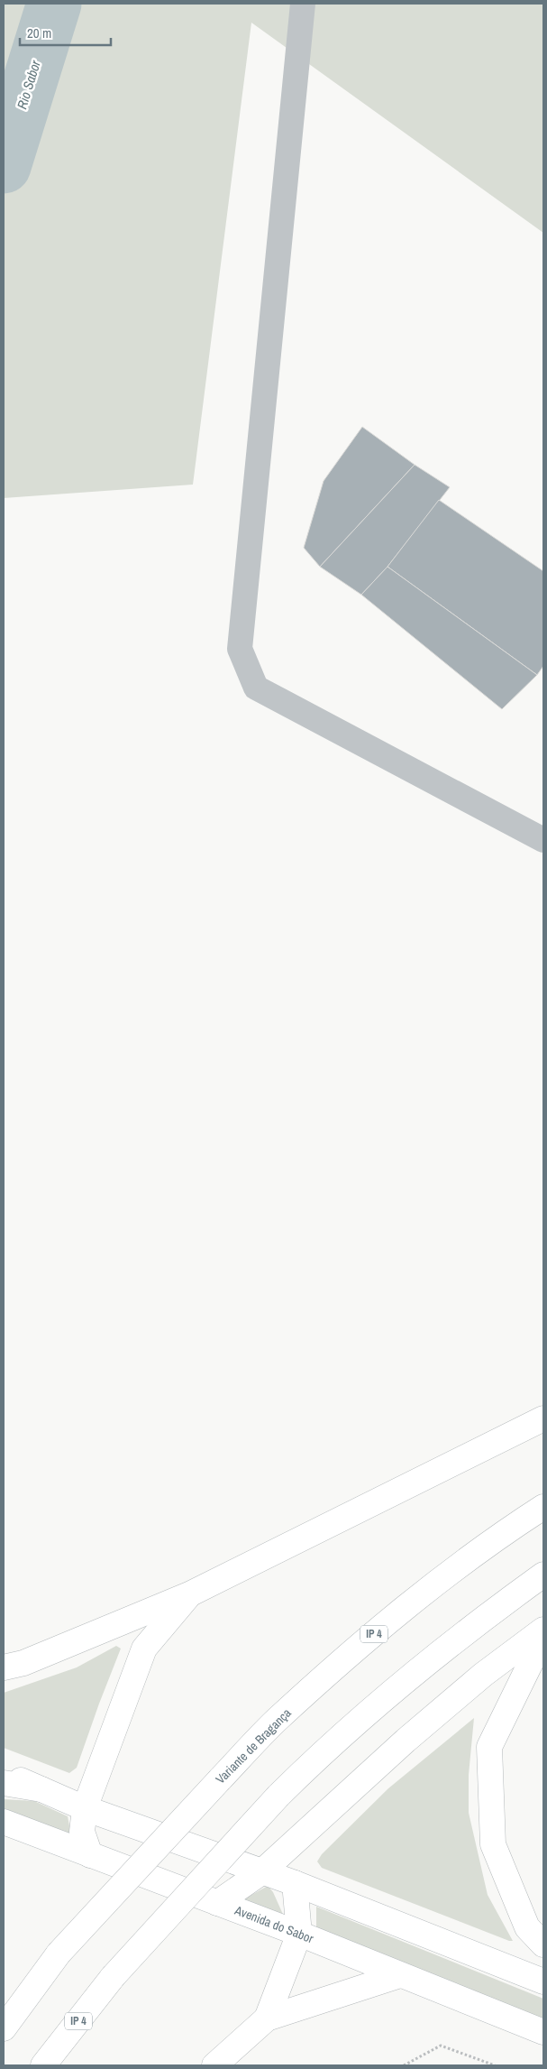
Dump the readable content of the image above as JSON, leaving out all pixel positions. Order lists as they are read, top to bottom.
{
  "streets": {
    "main road": ["IP 4", "Variante de Bragança", "Avenida do Sabor"]
  },
  "water": ["Rio Sabor"],
  "scale_bar": "20 m"
}
